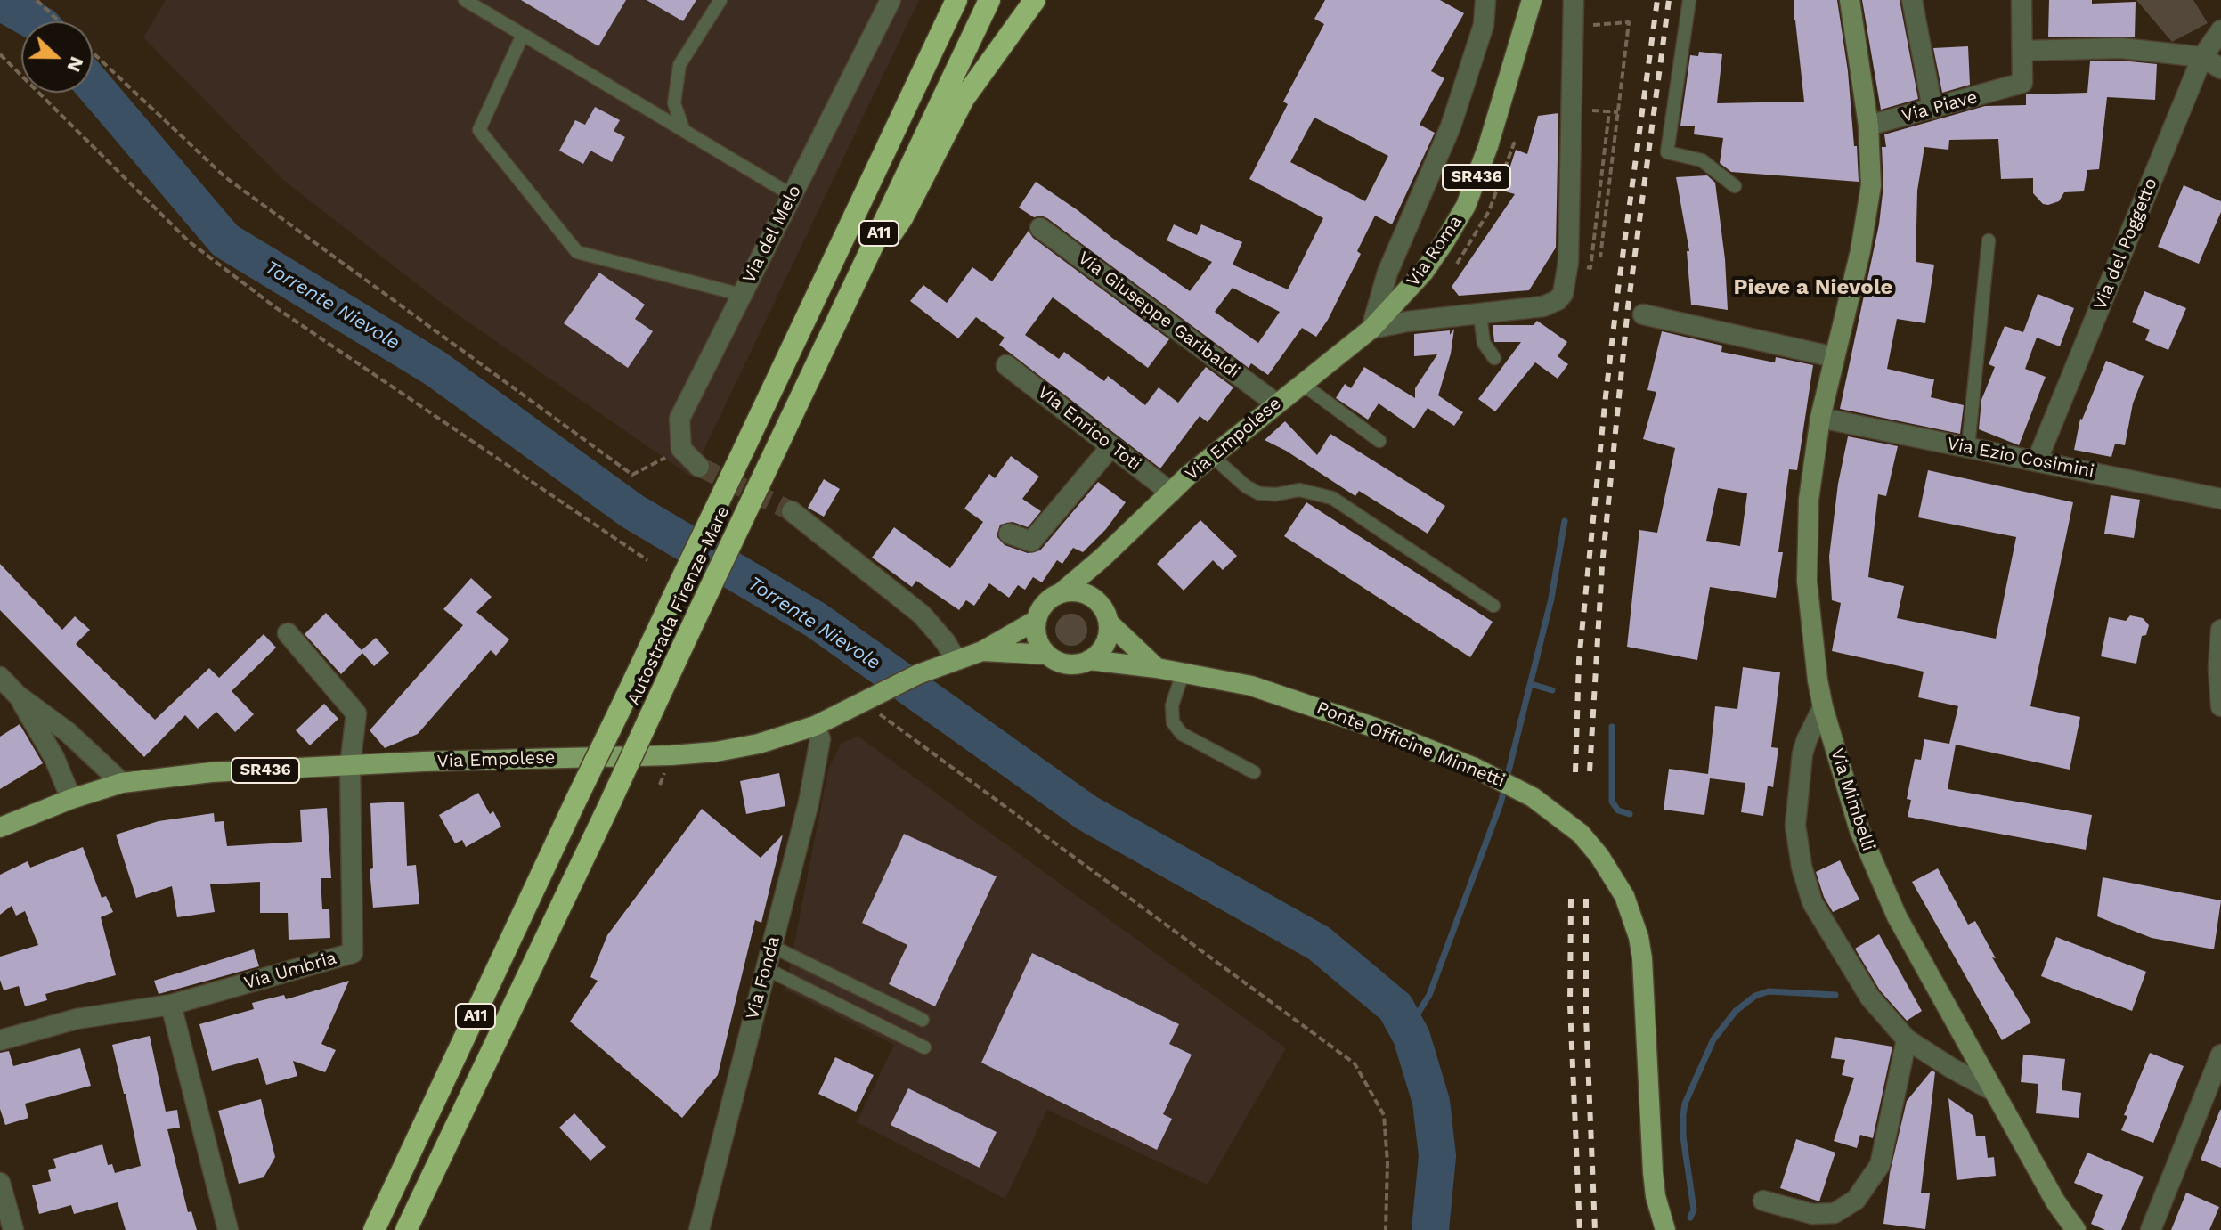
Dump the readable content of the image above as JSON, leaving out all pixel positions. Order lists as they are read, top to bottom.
{
  "streets": {
    "highway": ["A11", "Autostrada Firenze-Mare"],
    "main road": [
      "SR436",
      "Via Roma",
      "Via Empolese",
      "Ponte Officine Minnetti",
      "Via Mimbelli"
    ],
    "street": [
      "Via Piave",
      "Via del Melo",
      "Via del Poggetto",
      "Via Giuseppe Garibaldi",
      "Via Enrico Toti",
      "Via Ezio Cosimini",
      "Via Umbria",
      "Via Fonda"
    ]
  },
  "crossings": [
    ["Via Piave", "Via Mimbelli"],
    ["Via del Poggetto", "Via Ezio Cosimini"],
    ["Via Roma", "Via Empolese"],
    ["Via Giuseppe Garibaldi", "Via Empolese"],
    ["Via Enrico Toti", "Via Empolese"],
    ["Via Empolese", "Ponte Officine Minnetti"],
    ["Via Empolese", "Via Umbria"],
    ["Via Empolese", "Via Fonda"],
    ["Via Ezio Cosimini", "Via Mimbelli"]
  ],
  "districts": ["Pieve a Nievole"],
  "water": ["Torrente Nievole"],
  "north": "right"
}
